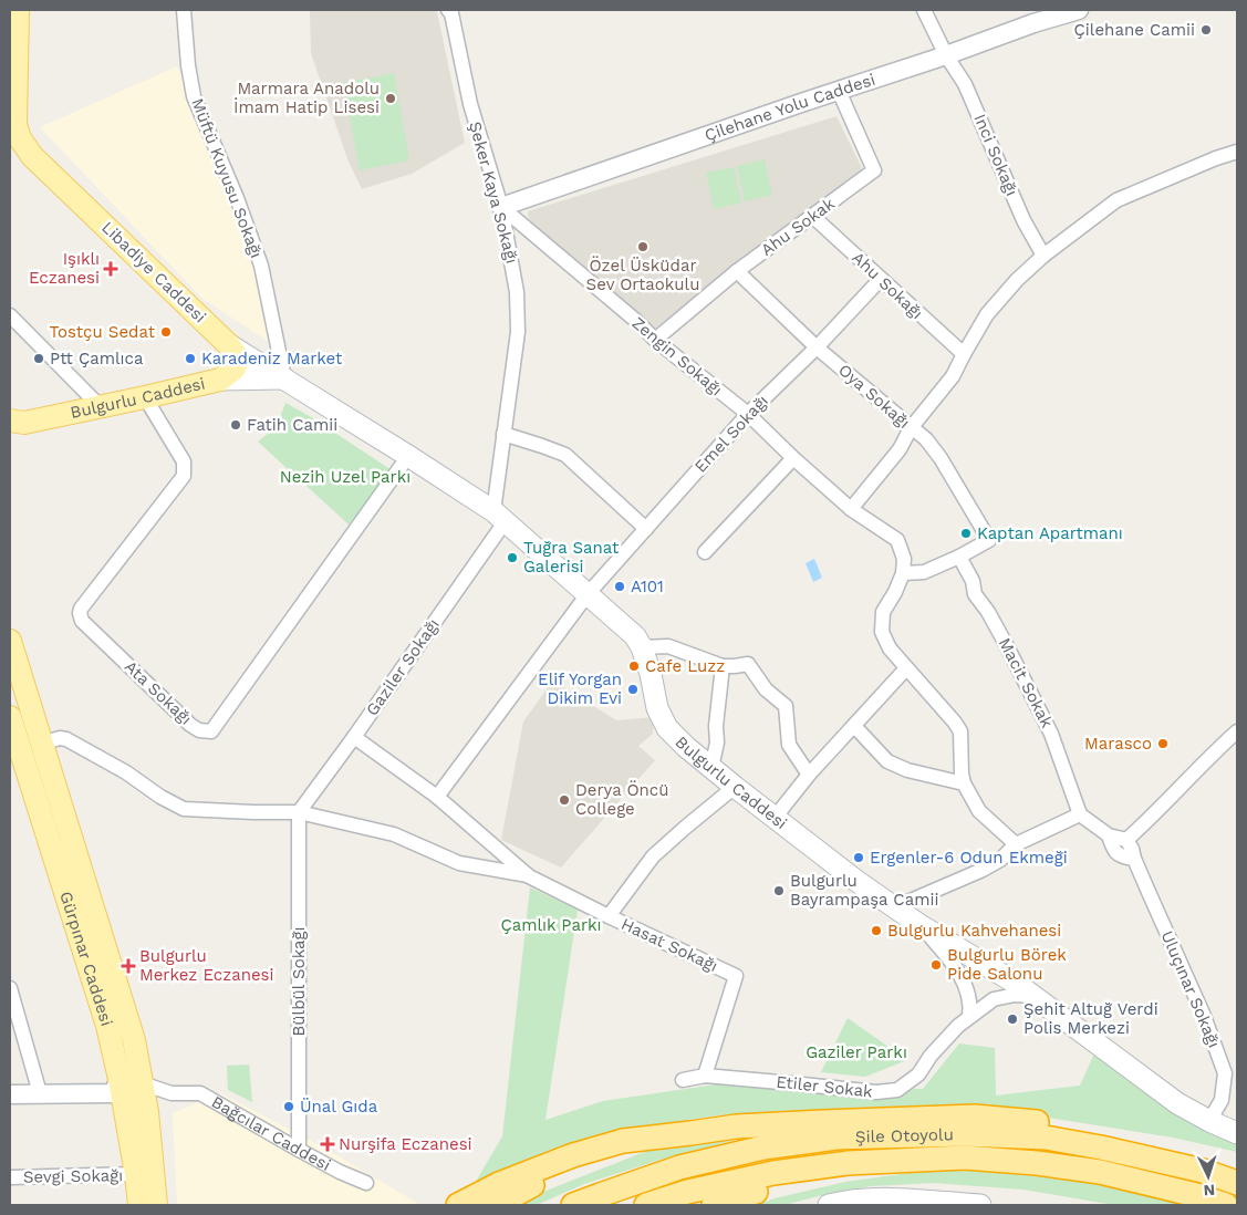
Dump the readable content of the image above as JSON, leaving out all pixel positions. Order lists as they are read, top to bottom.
{
  "streets": {
    "highway": ["Şile Otoyolu"],
    "main road": ["Libadiye Caddesi", "Bulgurlu Caddesi", "Gürpınar Caddesi"],
    "street": [
      "Çilehane Yolu Caddesi",
      "Inci Sokağı",
      "Müftü Kuyusu Sokağı",
      "Şeker Kaya Sokağı",
      "Ahu Sokak",
      "Ahu Sokağı",
      "Zengin Sokağı",
      "Oya Sokağı",
      "Emel Sokağı",
      "Gaziler Sokağı",
      "Macit Sokak",
      "Ata Sokağı",
      "Hasat Sokağı",
      "Bülbül Sokağı",
      "Uluçınar Sokağı",
      "Etiler Sokak",
      "Bağcılar Caddesi",
      "Sevgi Sokağı"
    ]
  },
  "crossings": [
    ["Çilehane Yolu Caddesi", "Inci Sokağı"],
    ["Çilehane Yolu Caddesi", "Şeker Kaya Sokağı"],
    ["Çilehane Yolu Caddesi", "Ahu Sokak"],
    ["Çilehane Yolu Caddesi", "Zengin Sokağı"],
    ["Müftü Kuyusu Sokağı", "Libadiye Caddesi"],
    ["Müftü Kuyusu Sokağı", "Bulgurlu Caddesi"],
    ["Şeker Kaya Sokağı", "Zengin Sokağı"],
    ["Şeker Kaya Sokağı", "Bulgurlu Caddesi"],
    ["Şeker Kaya Sokağı", "Gaziler Sokağı"],
    ["Ahu Sokak", "Ahu Sokağı"],
    ["Ahu Sokak", "Zengin Sokağı"],
    ["Ahu Sokak", "Oya Sokağı"],
    ["Libadiye Caddesi", "Bulgurlu Caddesi"],
    ["Ahu Sokağı", "Emel Sokağı"],
    ["Zengin Sokağı", "Emel Sokağı"],
    ["Oya Sokağı", "Emel Sokağı"],
    ["Oya Sokağı", "Macit Sokak"],
    ["Bulgurlu Caddesi", "Emel Sokağı"],
    ["Bulgurlu Caddesi", "Gaziler Sokağı"],
    ["Bulgurlu Caddesi", "Ata Sokağı"],
    ["Bulgurlu Caddesi", "Uluçınar Sokağı"],
    ["Bulgurlu Caddesi", "Etiler Sokak"],
    ["Gaziler Sokağı", "Hasat Sokağı"],
    ["Gaziler Sokağı", "Bülbül Sokağı"],
    ["Hasat Sokağı", "Etiler Sokak"],
    ["Gürpınar Caddesi", "Bağcılar Caddesi"],
    ["Gürpınar Caddesi", "Sevgi Sokağı"],
    ["Bülbül Sokağı", "Bağcılar Caddesi"]
  ],
  "parks": ["Nezih Uzel Parkı", "Çamlık Parkı", "Gaziler Parkı"],
  "places": {
    "other": [
      "Çilehane Camii",
      "Marmara Anadolu İmam Hatip Lisesi",
      "Özel Üsküdar Sev Ortaokulu",
      "Tostçu Sedat",
      "Ptt Çamlıca",
      "Karadeniz Market",
      "Fatih Camii",
      "Kaptan Apartmanı",
      "Tuğra Sanat Galerisi",
      "A101",
      "Cafe Luzz",
      "Elif Yorgan Dikim Evi",
      "Marasco",
      "Derya Öncü College",
      "Ergenler-6 Odun Ekmeği",
      "Bulgurlu Bayrampaşa Camii",
      "Bulgurlu Kahvehanesi",
      "Bulgurlu Börek Pide Salonu",
      "Şehit Altuğ Verdi Polis Merkezi",
      "Ünal Gıda"
    ],
    "health": ["Işıklı Eczanesi", "Bulgurlu Merkez Eczanesi", "Nurşifa Eczanesi"]
  },
  "north": "bottom"
}
